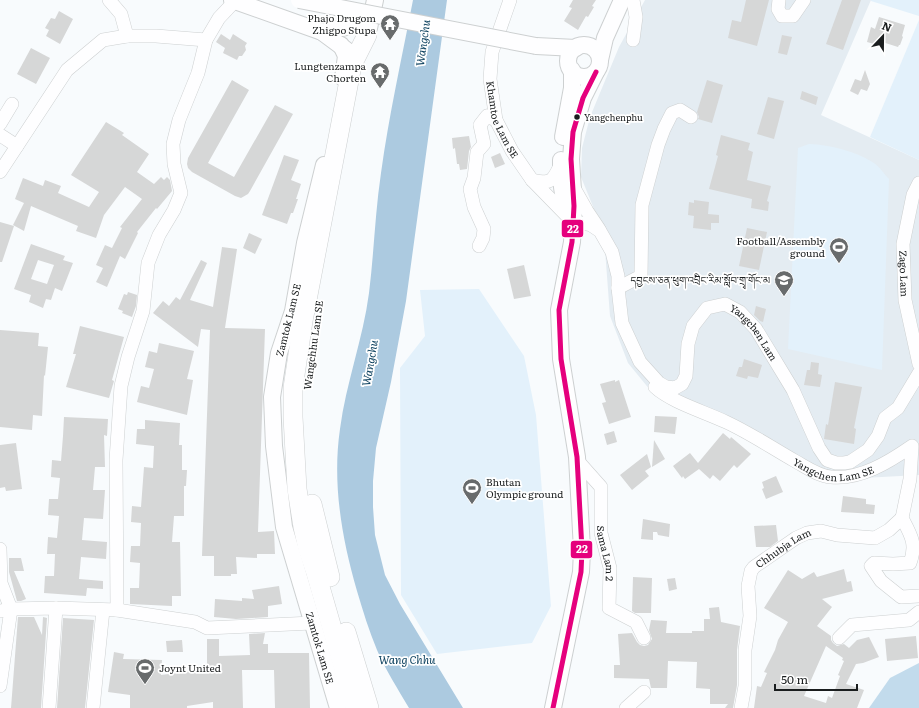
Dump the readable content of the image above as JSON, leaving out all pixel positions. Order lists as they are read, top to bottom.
{
  "streets": {
    "highway": ["Wangchhu Lam SE"],
    "main road": ["Zamtok Lam SE"],
    "street": [
      "Khamtoe Lam SE",
      "Zago Lam",
      "Yangchen Lam",
      "Yangchen Lam SE",
      "Chhubja Lam",
      "Sama Lam 2"
    ]
  },
  "crossings": [
    ["Yangchen Lam", "Yangchen Lam SE"],
    ["Yangchen Lam SE", "Chhubja Lam"]
  ],
  "water": ["Wangchu", "Wang Chhu"],
  "places": {
    "temple": ["Phajo Drugom Zhigpo Stupa", "Lungtenzampa Chorten"],
    "other": ["Yangchenphu"],
    "sports": ["Football/Assembly ground", "Bhutan Olympic ground", "Joynt United"],
    "school or university": ["དབྱངས་ཅན་ཕུག་འབྲིང་རིམ་སློབ་གྲྭ་གོང་མ"]
  },
  "lines": ["transit line 22"],
  "scale_bar": "50 m",
  "north": "top"
}
